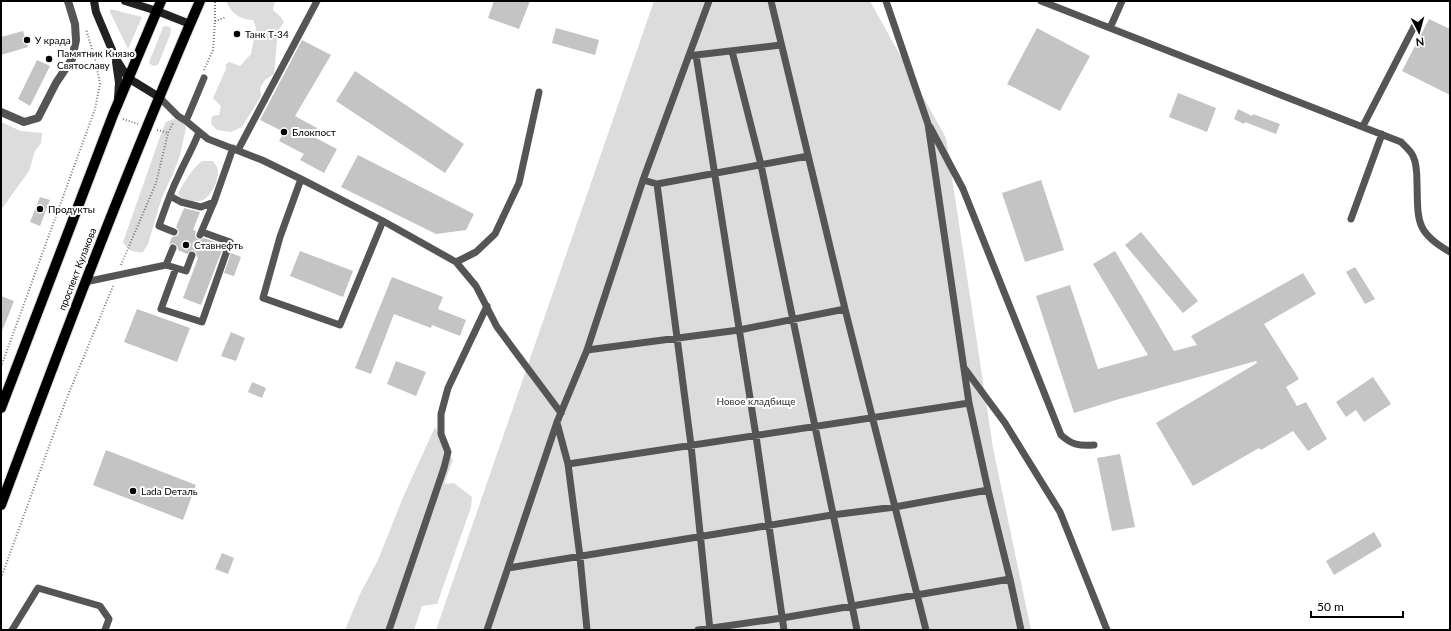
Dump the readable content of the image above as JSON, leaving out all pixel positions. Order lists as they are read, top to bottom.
{
  "streets": {
    "main road": ["проспект Кулакова"]
  },
  "parks": ["Новое кладбище"],
  "places": [
    "Танк Т-34",
    "У крада",
    "Памятник Князю Святославу",
    "Блокпост",
    "Продукты",
    "Ставнефть",
    "Lada Dеталь"
  ],
  "scale_bar": "50 m",
  "north": "bottom"
}
